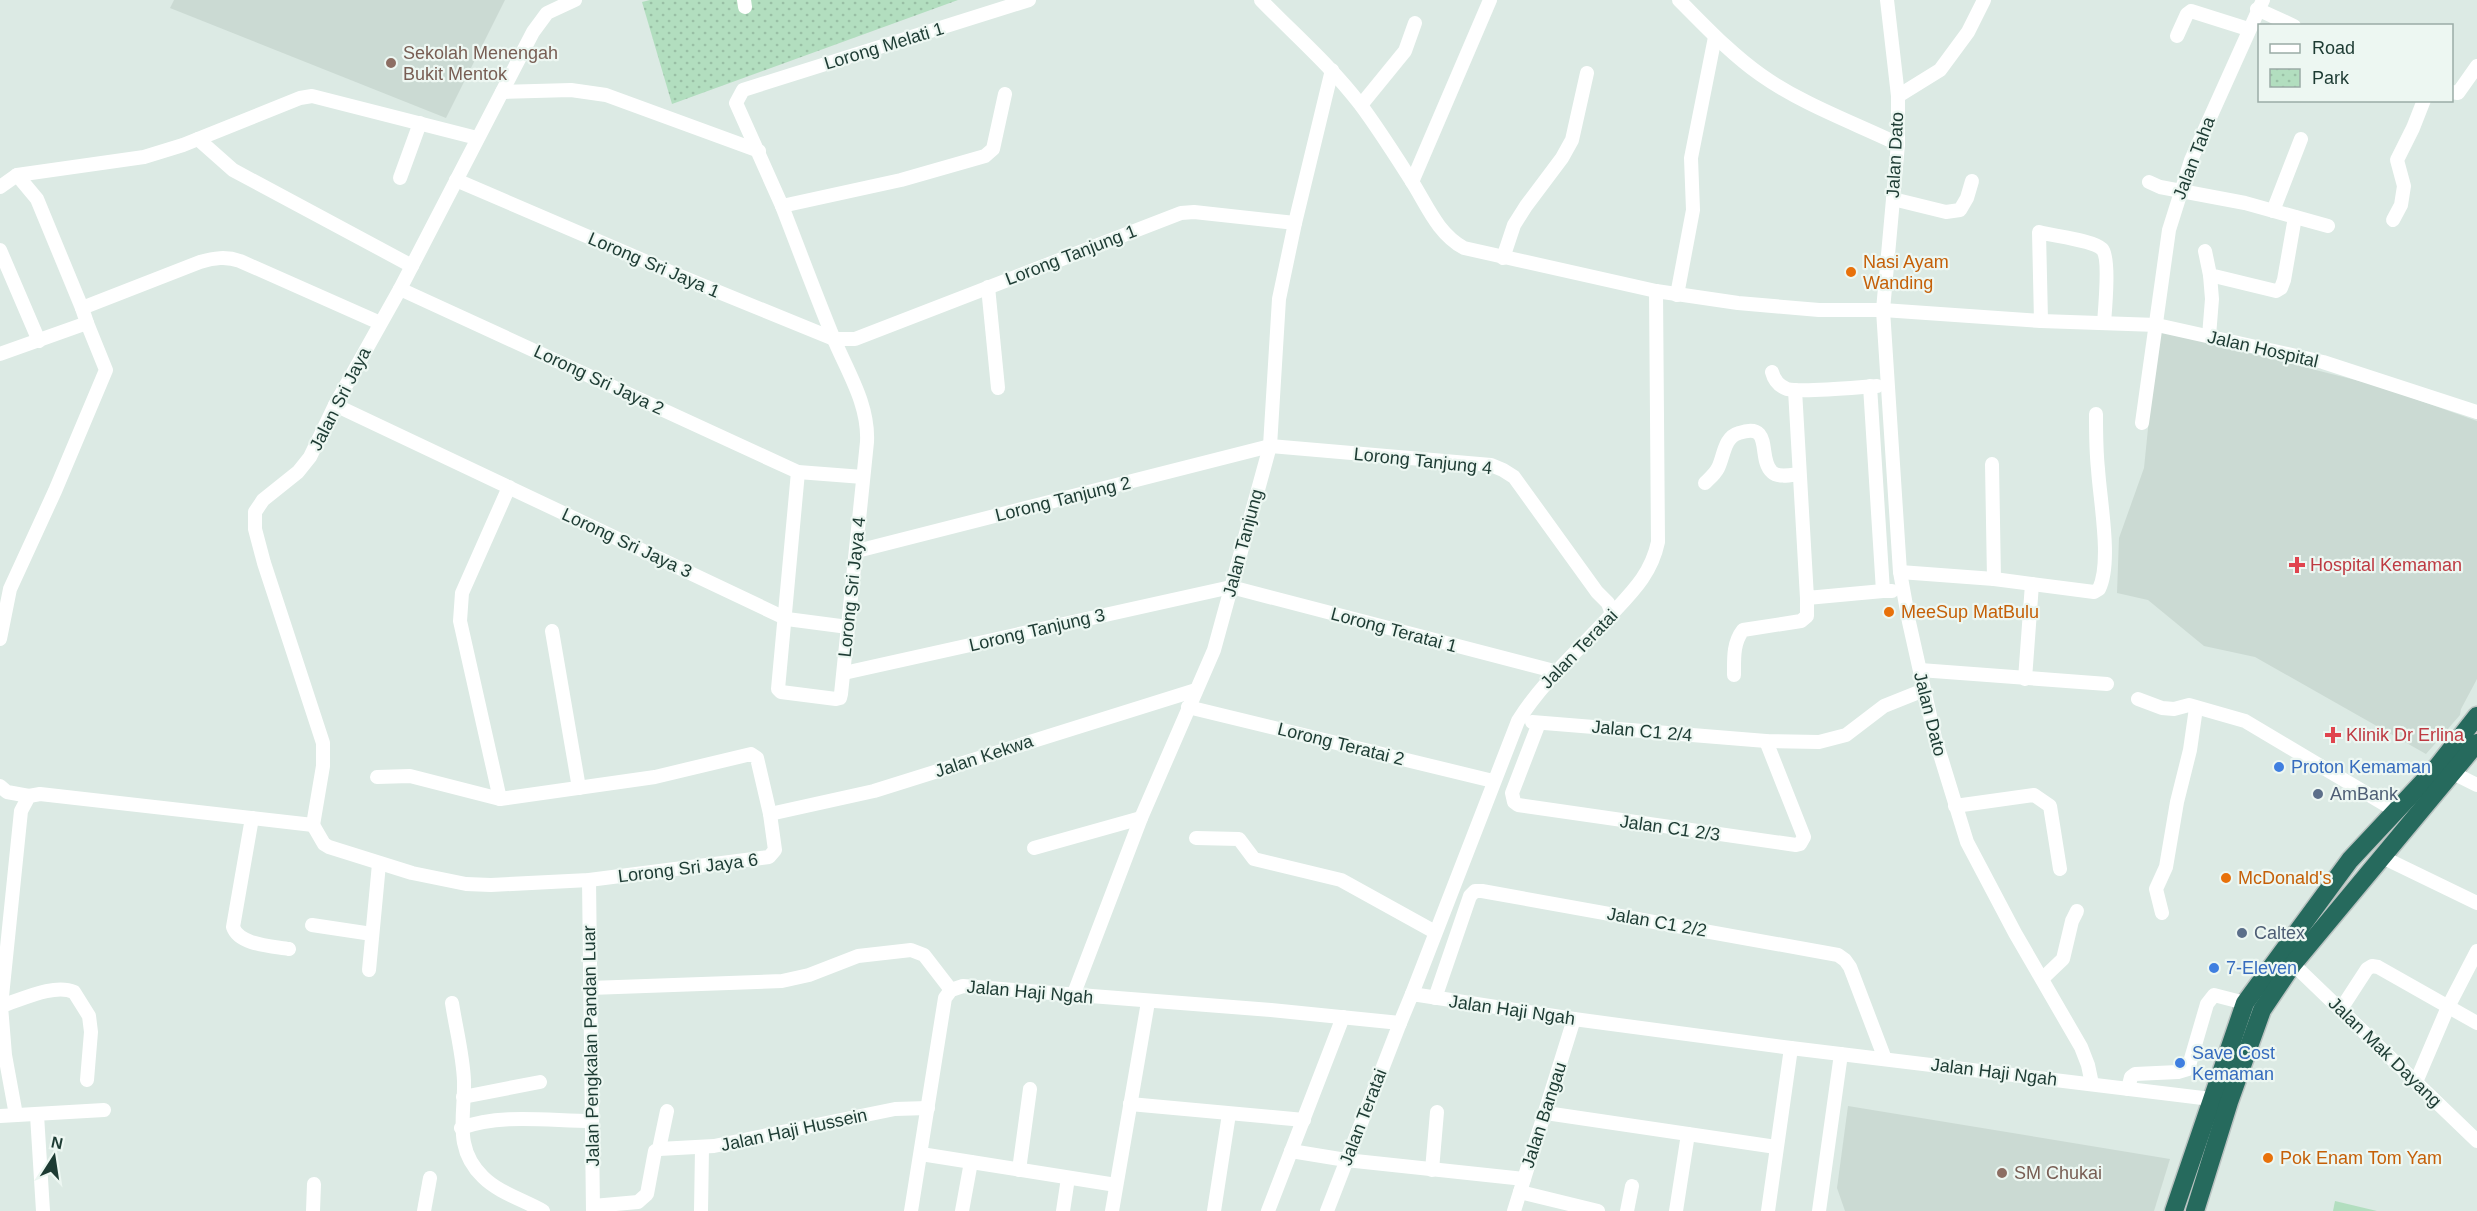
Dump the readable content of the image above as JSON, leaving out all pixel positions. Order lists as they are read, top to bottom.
{
  "streets": {
    "street": [
      "Lorong Melati 1",
      "Jalan Dato",
      "Jalan Taha",
      "Lorong Tanjung 1",
      "Lorong Sri Jaya 1",
      "Jalan Hospital",
      "Lorong Sri Jaya 2",
      "Jalan Sri Jaya",
      "Lorong Tanjung 4",
      "Lorong Tanjung 2",
      "Lorong Sri Jaya 3",
      "Jalan Tanjung",
      "Lorong Sri Jaya 4",
      "Lorong Tanjung 3",
      "Lorong Teratai 1",
      "Jalan Teratai",
      "Jalan C1 2/4",
      "Lorong Teratai 2",
      "Jalan Kekwa",
      "Jalan C1 2/3",
      "Lorong Sri Jaya 6",
      "Jalan C1 2/2",
      "Jalan Haji Ngah",
      "Jalan Pengkalan Pandan Luar",
      "Jalan Mak Dayang",
      "Jalan Bangau",
      "Jalan Haji Hussein"
    ]
  },
  "crossings": [
    ["Lorong Melati 1", "Lorong Sri Jaya 4"],
    ["Jalan Dato", "Jalan C1 2/4"],
    ["Jalan Dato", "Jalan Haji Ngah"],
    ["Jalan Taha", "Jalan Hospital"],
    ["Lorong Tanjung 1", "Lorong Sri Jaya 1"],
    ["Lorong Tanjung 1", "Jalan Tanjung"],
    ["Lorong Sri Jaya 1", "Jalan Sri Jaya"],
    ["Lorong Sri Jaya 1", "Lorong Sri Jaya 4"],
    ["Lorong Sri Jaya 2", "Jalan Sri Jaya"],
    ["Jalan Sri Jaya", "Lorong Sri Jaya 3"],
    ["Jalan Sri Jaya", "Lorong Sri Jaya 6"],
    ["Lorong Tanjung 4", "Lorong Tanjung 2"],
    ["Lorong Tanjung 4", "Jalan Tanjung"],
    ["Lorong Tanjung 4", "Jalan Teratai"],
    ["Lorong Tanjung 2", "Jalan Tanjung"],
    ["Lorong Tanjung 2", "Lorong Sri Jaya 4"],
    ["Lorong Sri Jaya 3", "Lorong Sri Jaya 4"],
    ["Jalan Tanjung", "Lorong Tanjung 3"],
    ["Jalan Tanjung", "Lorong Teratai 1"],
    ["Jalan Tanjung", "Lorong Teratai 2"],
    ["Jalan Tanjung", "Jalan Kekwa"],
    ["Jalan Tanjung", "Jalan Haji Ngah"],
    ["Lorong Sri Jaya 4", "Lorong Tanjung 3"],
    ["Lorong Tanjung 3", "Lorong Teratai 1"],
    ["Lorong Teratai 1", "Jalan Teratai"],
    ["Jalan Teratai", "Jalan C1 2/4"],
    ["Jalan Teratai", "Lorong Teratai 2"],
    ["Jalan Teratai", "Jalan Haji Ngah"],
    ["Jalan C1 2/4", "Jalan C1 2/3"],
    ["Jalan Kekwa", "Lorong Sri Jaya 6"],
    ["Lorong Sri Jaya 6", "Jalan Pengkalan Pandan Luar"],
    ["Jalan C1 2/2", "Jalan Haji Ngah"],
    ["Jalan Haji Ngah", "Jalan Bangau"],
    ["Jalan Haji Ngah", "Jalan Haji Hussein"]
  ],
  "places": {
    "other": [
      "Sekolah Menengah Bukit Mentok",
      "Nasi Ayam Wanding",
      "MeeSup MatBulu",
      "Proton Kemaman",
      "AmBank",
      "McDonald's",
      "Caltex",
      "7-Eleven",
      "Save Cost Kemaman",
      "Pok Enam Tom Yam",
      "SM Chukai"
    ],
    "health": ["Hospital Kemaman", "Klinik Dr Erlina"]
  },
  "legend": ["Road", "Park"],
  "north": "top"
}
